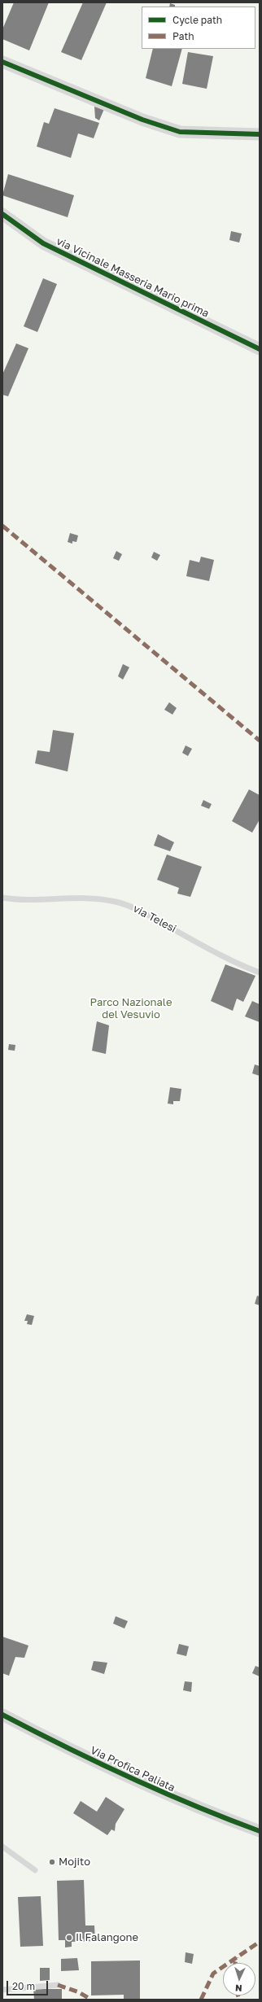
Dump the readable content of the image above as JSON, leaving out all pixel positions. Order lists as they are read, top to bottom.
{
  "streets": {
    "street": ["via Vicinale Masseria Mario prima", "Via Profica Paliata"],
    "lane": ["via Telesi"]
  },
  "parks": ["Parco Nazionale del Vesuvio"],
  "places": ["Mojito", "Il Falangone"],
  "legend": ["Cycle path", "Path"],
  "scale_bar": "20 m",
  "north": "bottom"
}
